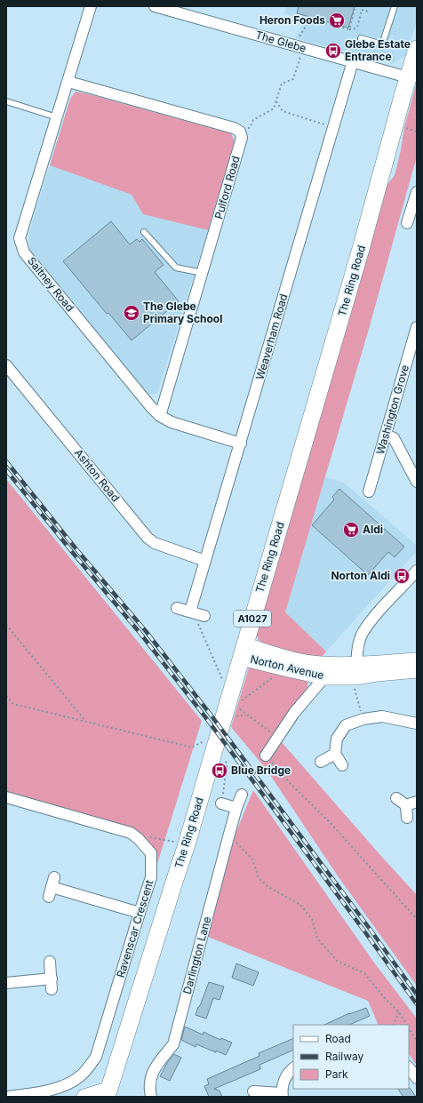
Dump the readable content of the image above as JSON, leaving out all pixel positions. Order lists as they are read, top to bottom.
{
  "streets": {
    "main road": ["The Ring Road", "A1027"],
    "street": [
      "The Glebe",
      "Pulford Road",
      "Saltney Road",
      "Weaverham Road",
      "Washington Grove",
      "Ashton Road",
      "Norton Avenue",
      "Ravenscar Crescent",
      "Darlington Lane"
    ]
  },
  "crossings": [
    ["The Glebe", "The Ring Road"],
    ["The Glebe", "Weaverham Road"],
    ["The Glebe", "A1027"],
    ["Pulford Road", "Saltney Road"],
    ["The Ring Road", "A1027"],
    ["The Ring Road", "Norton Avenue"],
    ["Saltney Road", "Weaverham Road"],
    ["Weaverham Road", "Ashton Road"]
  ],
  "places": {
    "supermarket": ["Heron Foods", "Aldi"],
    "bus stop": ["Glebe Estate Entrance", "Norton Aldi", "Blue Bridge"],
    "school or university": ["The Glebe Primary School"]
  },
  "legend": ["Road", "Railway", "Park"]
}
